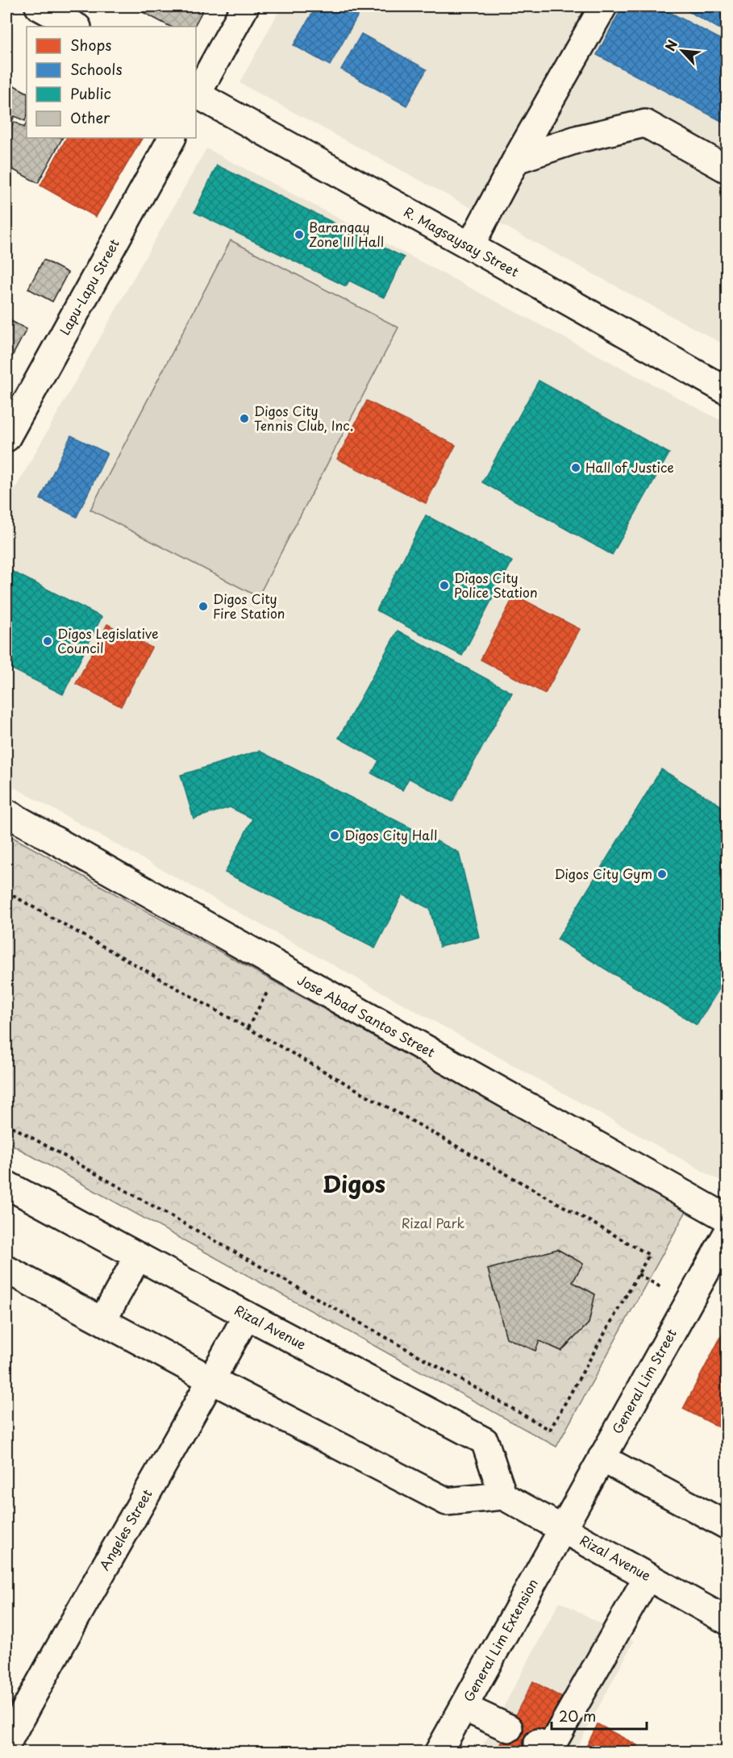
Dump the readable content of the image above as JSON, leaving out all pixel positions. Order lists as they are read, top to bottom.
{
  "streets": {
    "street": [
      "R. Magsaysay Street",
      "Lapu-Lapu Street",
      "Jose Abad Santos Street",
      "Rizal Avenue",
      "General Lim Street",
      "Angeles Street",
      "General Lim Extension"
    ]
  },
  "crossings": [
    ["Rizal Avenue", "General Lim Street"],
    ["Rizal Avenue", "Angeles Street"],
    ["Rizal Avenue", "General Lim Extension"],
    ["General Lim Street", "General Lim Extension"]
  ],
  "districts": ["Digos"],
  "parks": ["Rizal Park"],
  "places": [
    "Barangay Zone III Hall",
    "Digos City Tennis Club, Inc.",
    "Hall of Justice",
    "Digos City Police Station",
    "Digos City Fire Station",
    "Digos Legislative Council",
    "Digos City Hall",
    "Digos City Gym"
  ],
  "legend": [
    "Shops",
    "Schools",
    "Public",
    "Other"
  ],
  "scale_bar": "20 m",
  "north": "top left"
}
